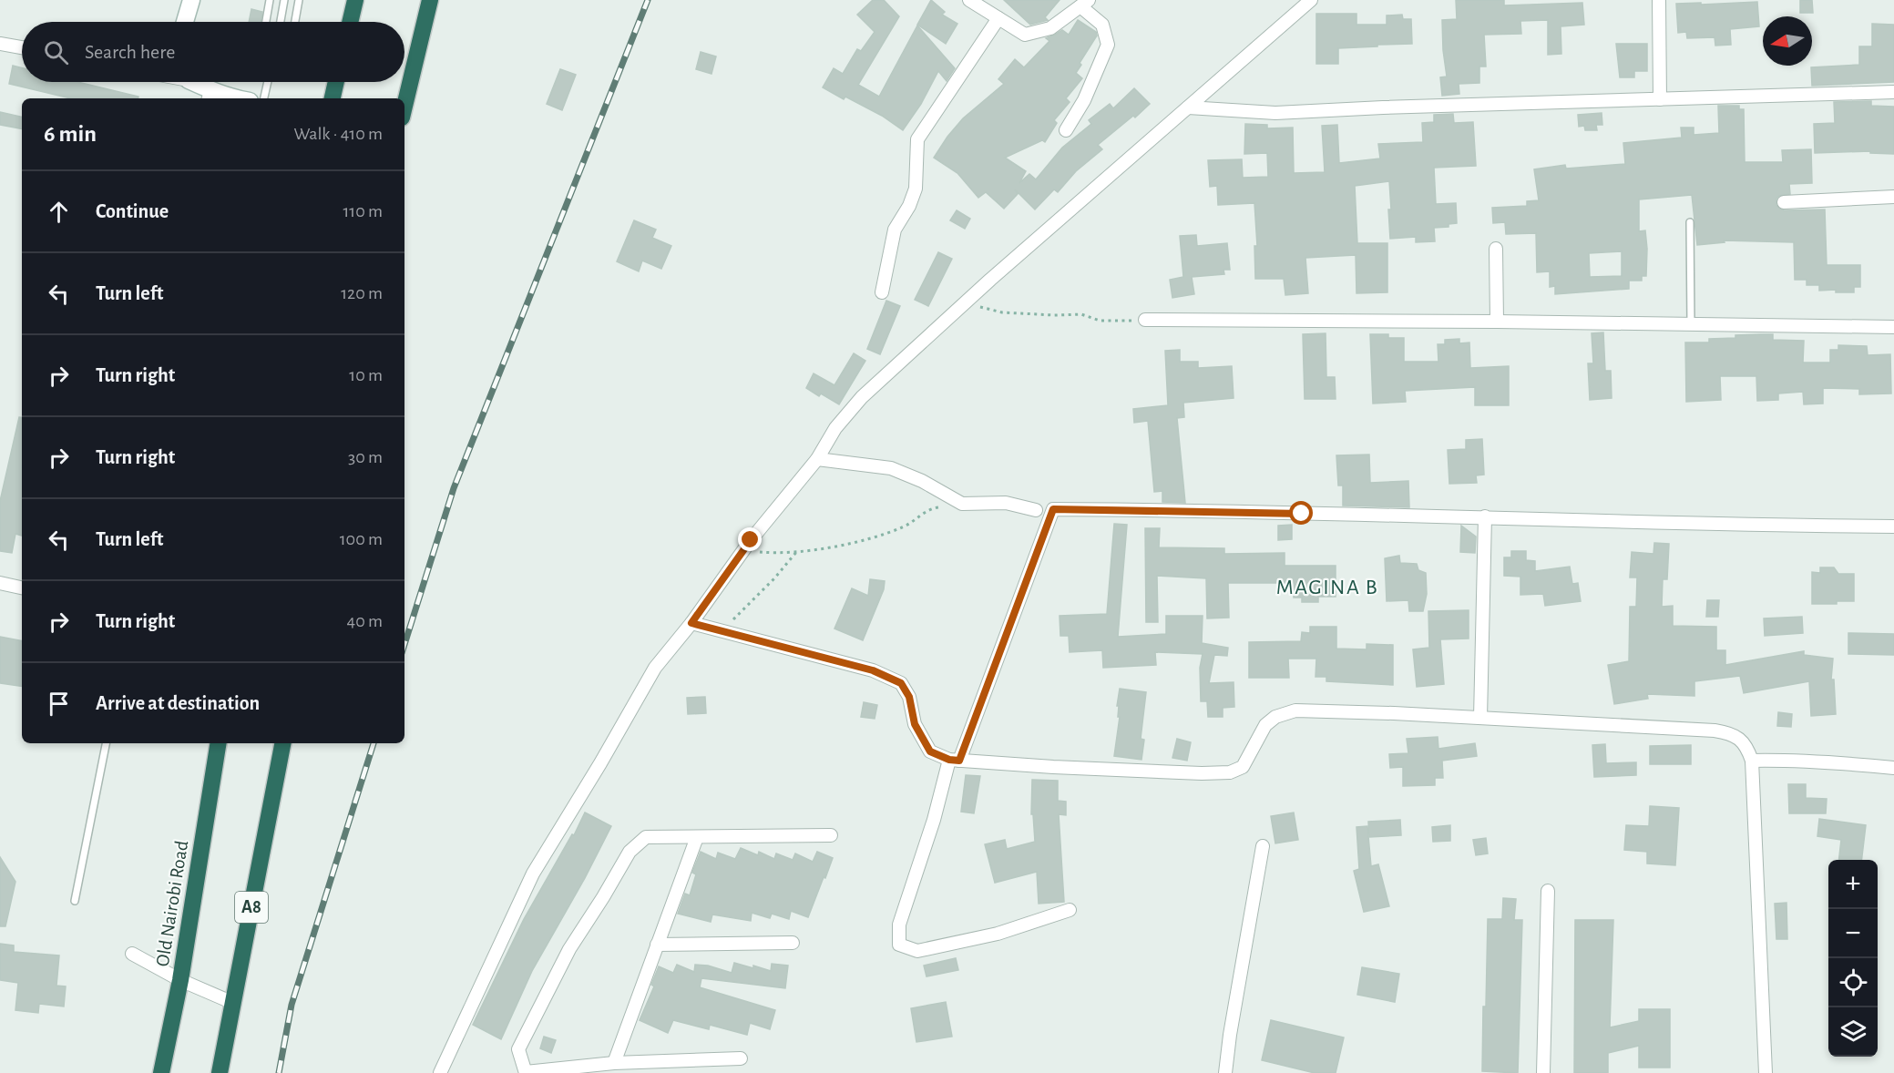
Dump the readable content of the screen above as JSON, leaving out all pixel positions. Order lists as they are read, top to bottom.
{
  "streets": {
    "highway": ["Old Nairobi Road", "A8"]
  },
  "districts": ["MAGINA B"],
  "north": "left",
  "page": {
    "search": "Search here",
    "heading": ["6 min", "Walk · 410 m"],
    "list": [
      ["Continue", "110 m"],
      ["Turn left", "120 m"],
      ["Turn right", "10 m"],
      ["Turn right", "30 m"],
      ["Turn left", "100 m"],
      ["Turn right", "40 m"],
      "Arrive at destination"
    ],
    "map_buttons": ["+", "−"]
  }
}
